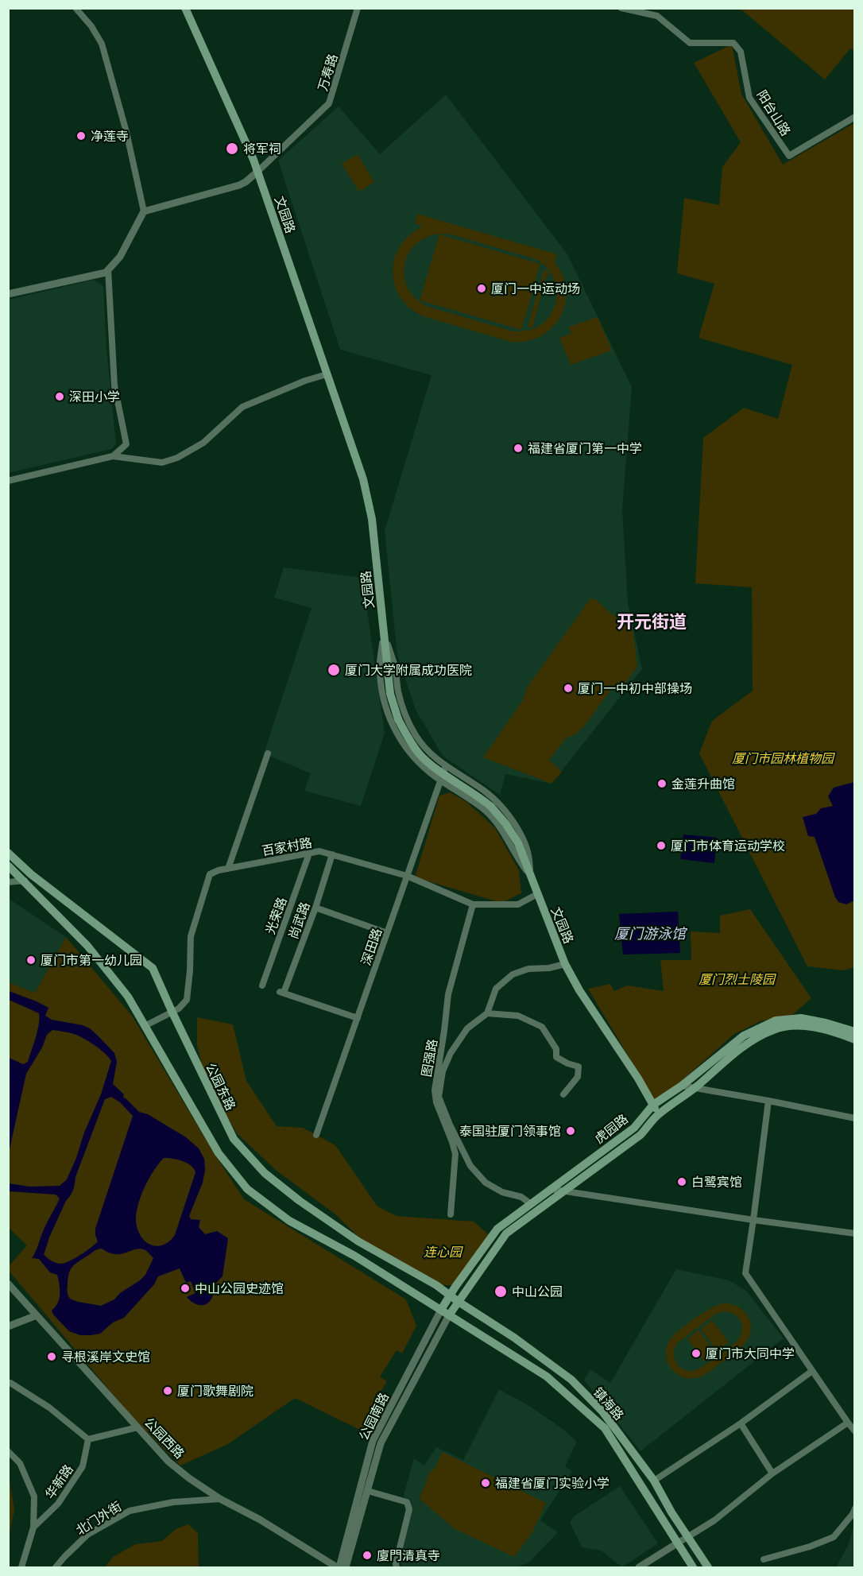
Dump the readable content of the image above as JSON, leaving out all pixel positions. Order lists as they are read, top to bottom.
{
  "streets": {
    "main road": [
      "文园路",
      "公园东路",
      "虎园路",
      "镇海路"
    ],
    "street": [
      "万寿路",
      "阳台山路",
      "百家村路",
      "光荣路",
      "尚武路",
      "深田路",
      "图强路",
      "公园南路",
      "公园西路",
      "华新路",
      "北门外街"
    ]
  },
  "crossings": [
    ["万寿路", "文园路"],
    ["文园路", "百家村路"],
    ["文园路", "虎园路"],
    ["百家村路", "光荣路"],
    ["百家村路", "尚武路"],
    ["百家村路", "深田路"],
    ["百家村路", "图强路"],
    ["百家村路", "公园东路"],
    ["尚武路", "深田路"],
    ["公园东路", "虎园路"],
    ["公园东路", "镇海路"],
    ["虎园路", "镇海路"],
    ["虎园路", "公园南路"],
    ["镇海路", "公园南路"],
    ["公园南路", "公园西路"],
    ["公园西路", "北门外街"]
  ],
  "districts": ["开元街道"],
  "water": ["厦门游泳馆"],
  "parks": ["厦门市园林植物园", "厦门烈士陵园", "连心园"],
  "places": [
    "净莲寺",
    "将军祠",
    "厦门一中运动场",
    "深田小学",
    "福建省厦门第一中学",
    "厦门大学附属成功医院",
    "厦门一中初中部操场",
    "金莲升曲馆",
    "厦门市体育运动学校",
    "厦门市第一幼儿园",
    "泰国驻厦门领事馆",
    "白鹭宾馆",
    "中山公园史迹馆",
    "中山公园",
    "厦门市大同中学",
    "寻根溪岸文史馆",
    "厦门歌舞剧院",
    "福建省厦门实验小学",
    "廈門清真寺"
  ]
}
